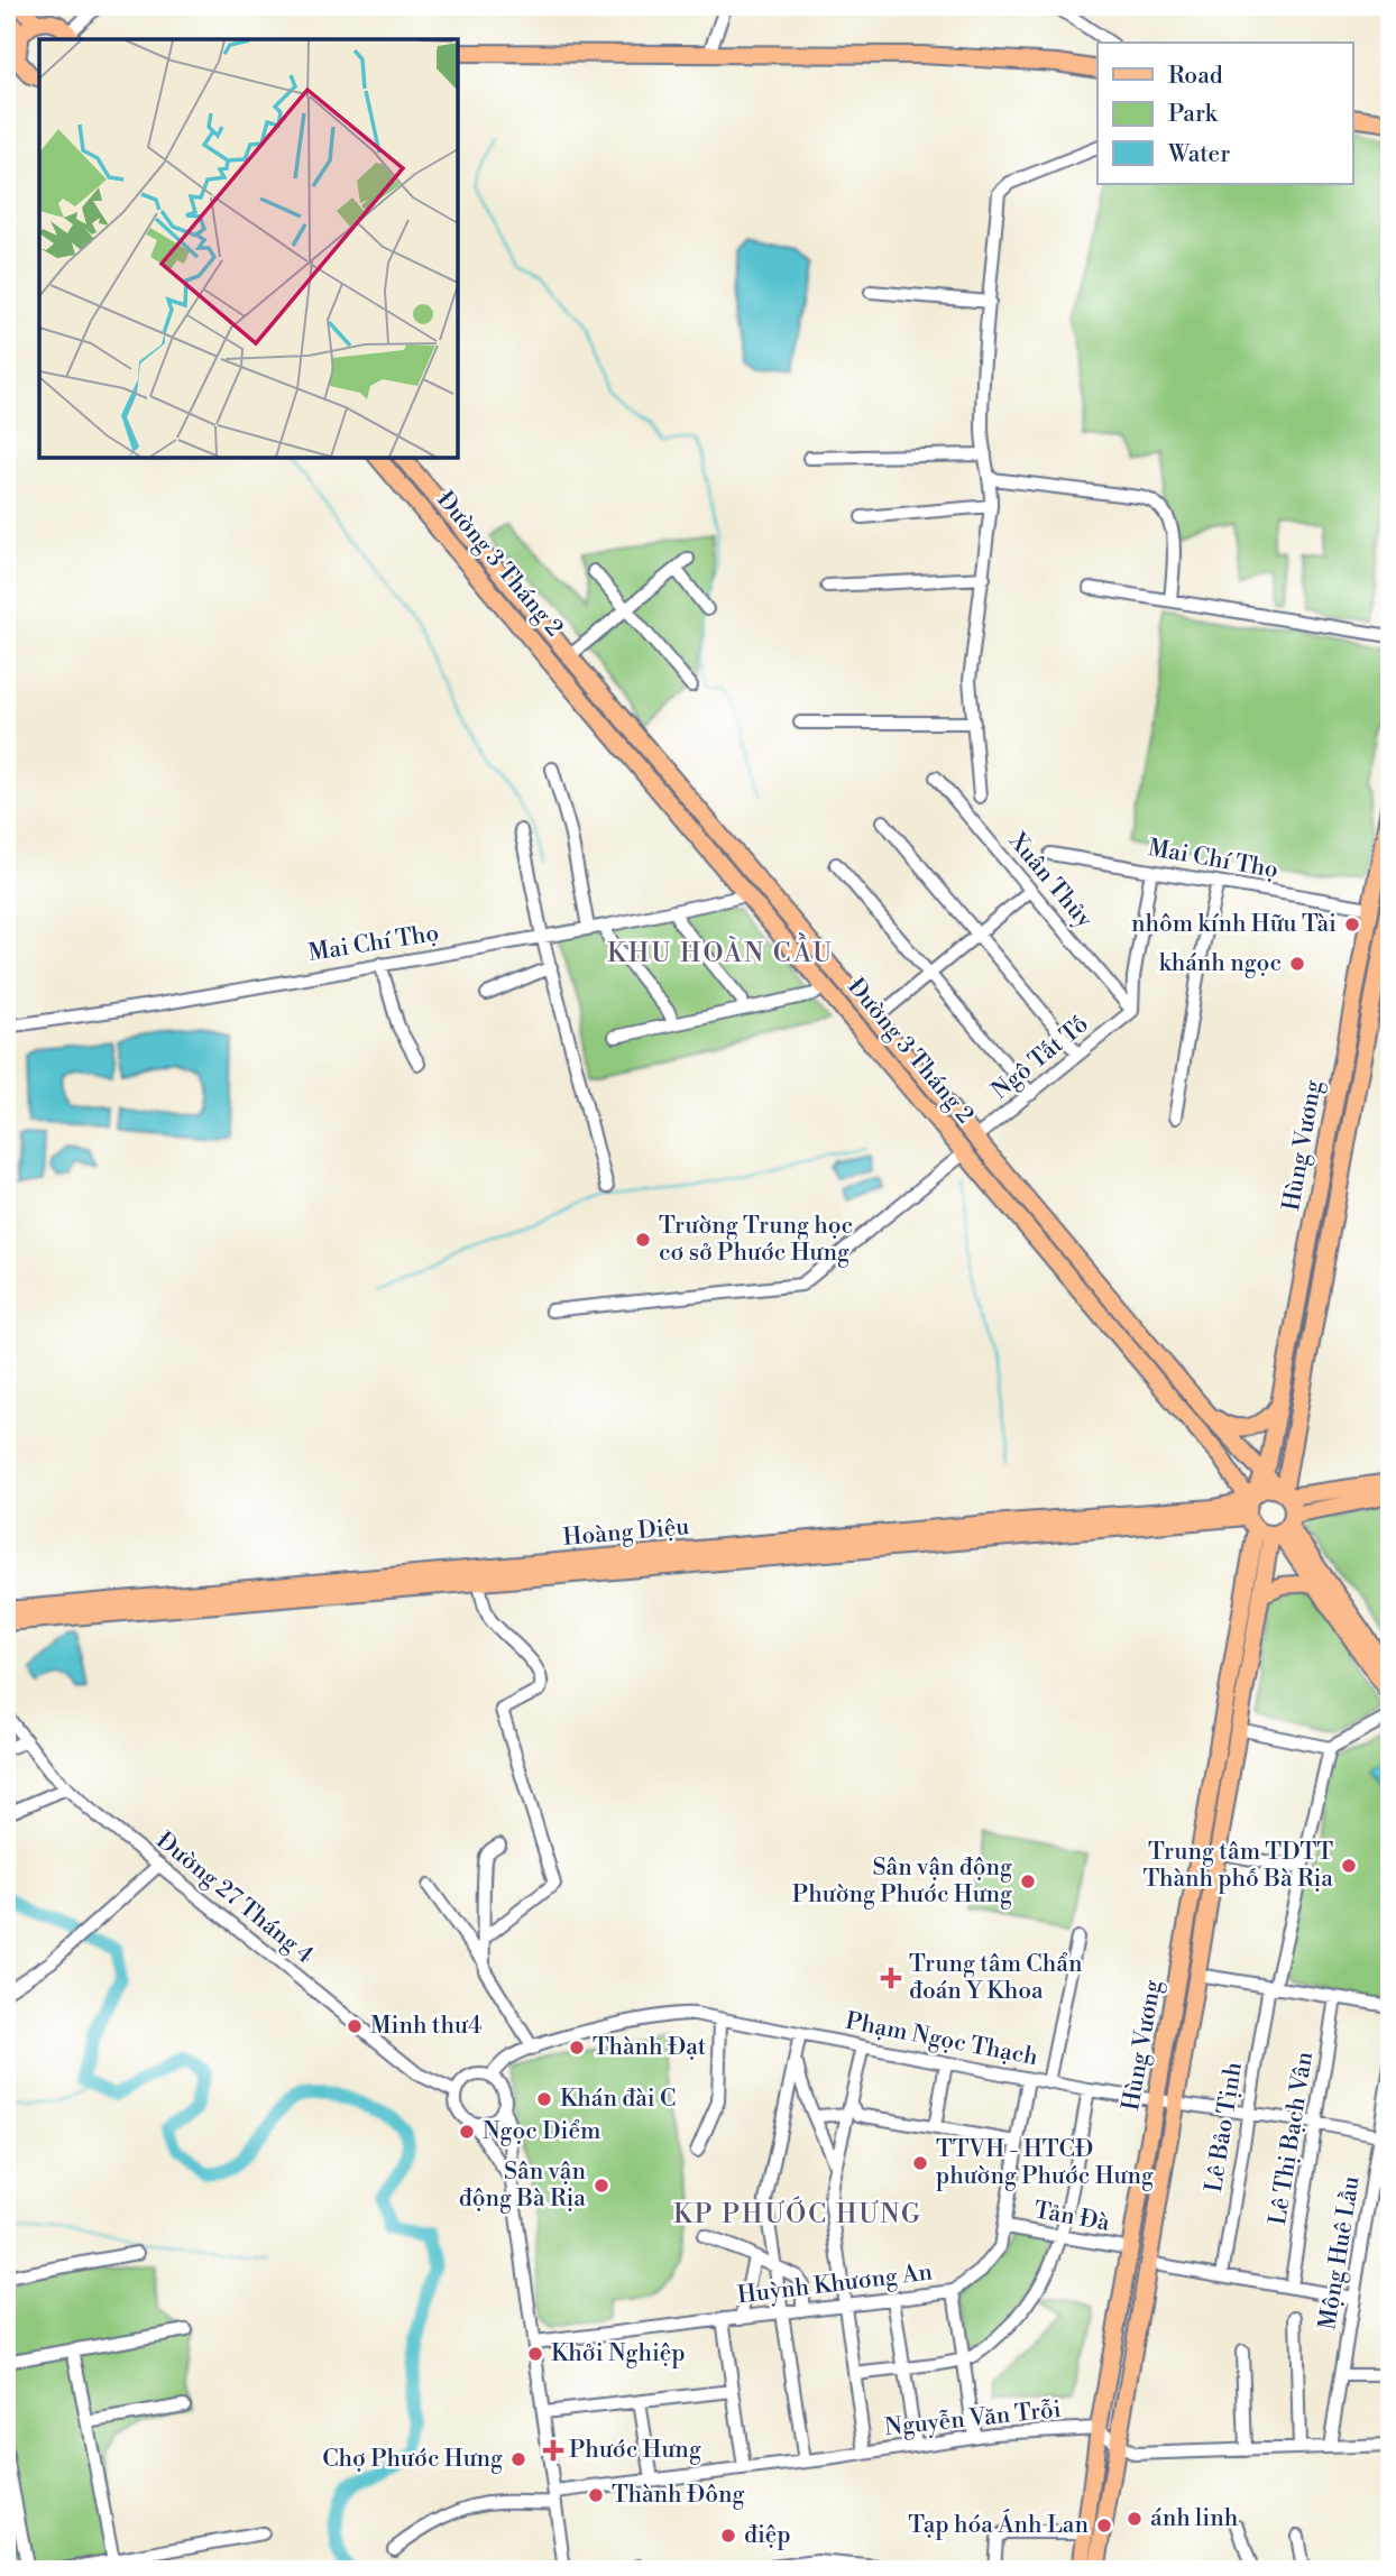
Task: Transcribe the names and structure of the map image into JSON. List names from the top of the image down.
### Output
{
  "streets": {
    "main road": ["Đường 3 Tháng 2", "Hùng Vương", "Hoàng Diệu"],
    "street": [
      "Mai Chí Thọ",
      "Xuân Thủy",
      "Ngô Tất Tố",
      "Đường 27 Tháng 4",
      "Phạm Ngọc Thạch",
      "Lê Bảo Tịnh",
      "Lê Thị Bạch Vân",
      "Tản Đà",
      "Mộng Huê Lầu",
      "Huỳnh Khương An",
      "Nguyễn Văn Trỗi"
    ]
  },
  "crossings": [
    ["Đường 3 Tháng 2", "Mai Chí Thọ"],
    ["Đường 3 Tháng 2", "Ngô Tất Tố"],
    ["Đường 3 Tháng 2", "Hùng Vương"],
    ["Đường 3 Tháng 2", "Hoàng Diệu"],
    ["Mai Chí Thọ", "Hùng Vương"],
    ["Xuân Thủy", "Ngô Tất Tố"],
    ["Hùng Vương", "Hoàng Diệu"],
    ["Hùng Vương", "Phạm Ngọc Thạch"],
    ["Hùng Vương", "Tản Đà"],
    ["Hùng Vương", "Nguyễn Văn Trỗi"],
    ["Đường 27 Tháng 4", "Phạm Ngọc Thạch"],
    ["Phạm Ngọc Thạch", "Lê Bảo Tịnh"],
    ["Phạm Ngọc Thạch", "Lê Thị Bạch Vân"],
    ["Phạm Ngọc Thạch", "Mộng Huê Lầu"],
    ["Phạm Ngọc Thạch", "Huỳnh Khương An"],
    ["Tản Đà", "Huỳnh Khương An"]
  ],
  "districts": ["KHU HOÀN CẦU", "KP PHƯỚC HƯNG"],
  "places": {
    "other": [
      "nhôm kính Hữu Tài",
      "khánh ngọc",
      "Trường Trung học cơ sở Phước Hưng",
      "Trung tâm TDTT Thành phố Bà Rịa",
      "Sân vận động Phường Phước Hưng",
      "Minh thư4",
      "Thành Đạt",
      "Khán đài C",
      "Ngọc Diểm",
      "TTVH - HTCĐ phường Phước Hưng",
      "Sân vận động Bà Rịa",
      "Khởi Nghiệp",
      "Chợ Phước Hưng",
      "Thành Đông",
      "ánh linh",
      "Tạp hóa Ánh Lan",
      "điệp"
    ],
    "health": ["Trung tâm Chẩn đoán Y Khoa", "Phước Hưng"]
  },
  "legend": ["Road", "Park", "Water"]
}
